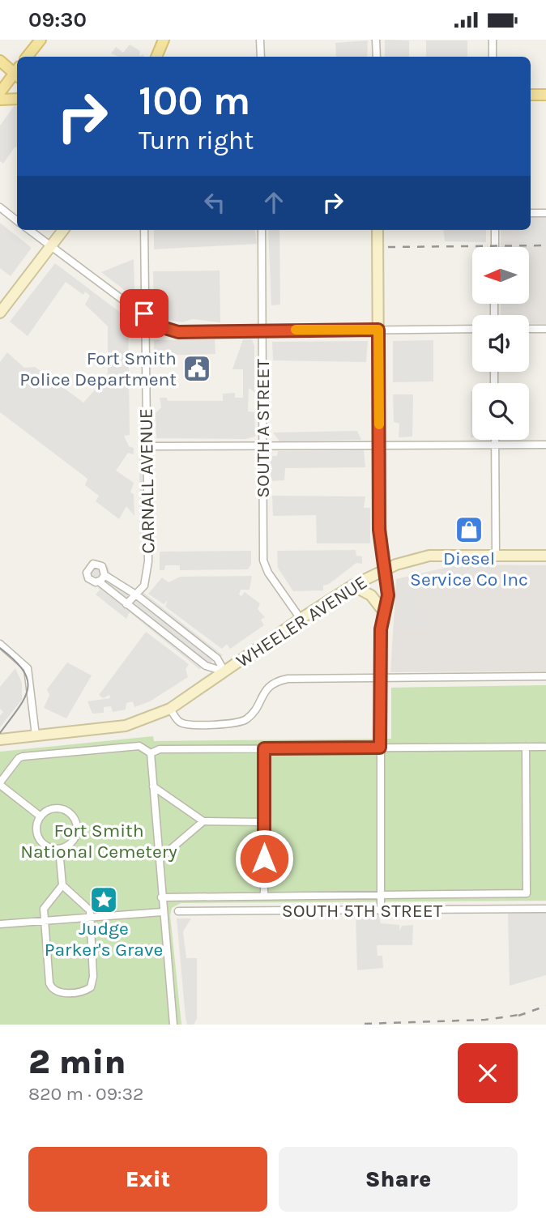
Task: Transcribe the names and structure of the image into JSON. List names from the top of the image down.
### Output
{
  "streets": {
    "main road": ["WHEELER AVENUE"],
    "street": ["SOUTH A STREET", "CARNALL AVENUE", "SOUTH 5TH STREET"]
  },
  "crossings": [
    ["SOUTH A STREET", "WHEELER AVENUE"]
  ],
  "parks": ["Fort Smith National Cemetery"],
  "places": {
    "public building": ["Fort Smith Police Department"],
    "shop": ["Diesel Service Co Inc"],
    "place": ["Judge Parker's Grave"]
  },
  "north": "left",
  "page": {
    "status": "09:30",
    "turn": ["100 m", "Turn right"],
    "heading": ["2 min", "820 m · 09:32"],
    "buttons": ["Exit", "Share"]
  }
}
